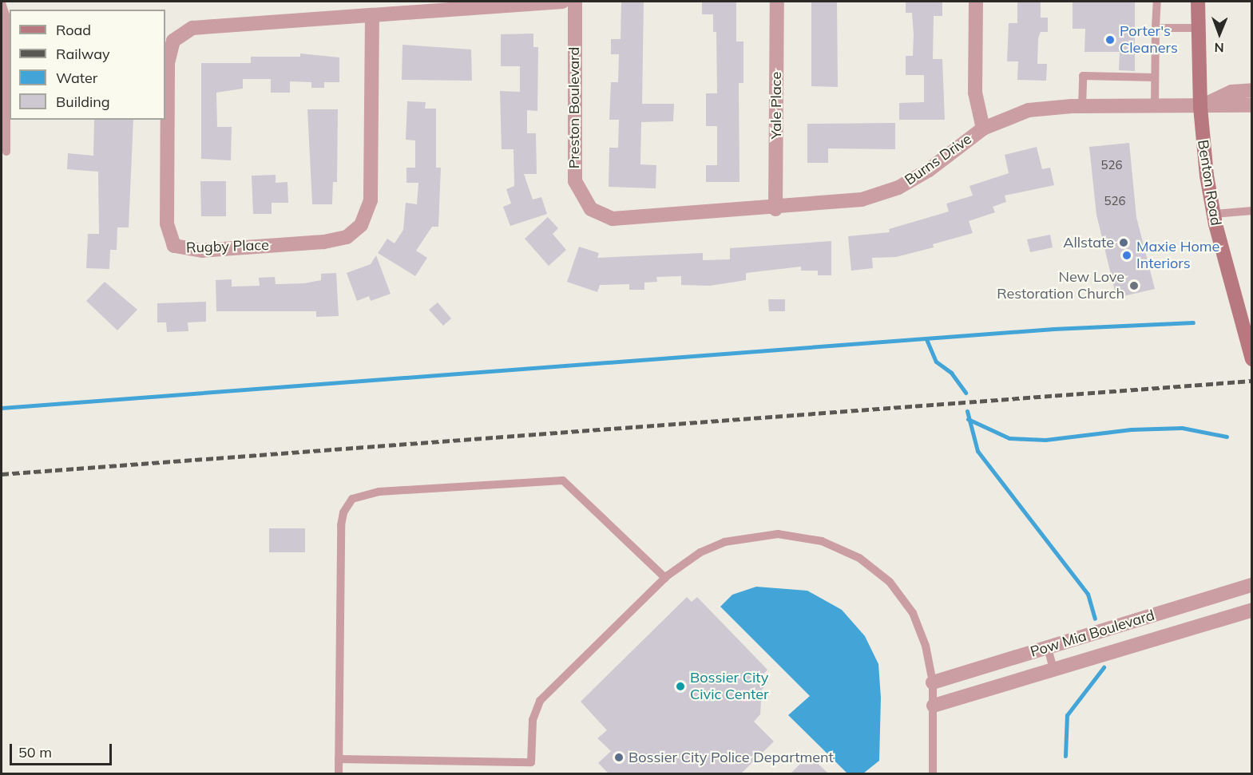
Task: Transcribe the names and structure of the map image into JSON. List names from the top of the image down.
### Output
{
  "streets": {
    "main road": ["Benton Road"],
    "street": [
      "Yale Place",
      "Preston Boulevard",
      "Burns Drive",
      "Rugby Place",
      "Pow Mia Boulevard"
    ]
  },
  "crossings": [
    ["Yale Place", "Burns Drive"],
    ["Preston Boulevard", "Burns Drive"],
    ["Burns Drive", "Benton Road"]
  ],
  "places": [
    "Porter's Cleaners",
    "Allstate",
    "Maxie Home Interiors",
    "New Love Restoration Church",
    "Bossier City Civic Center",
    "Bossier City Police Department"
  ],
  "house_numbers": ["526", "526"],
  "legend": [
    "Road",
    "Railway",
    "Water",
    "Building"
  ],
  "scale_bar": "50 m",
  "north": "bottom"
}
